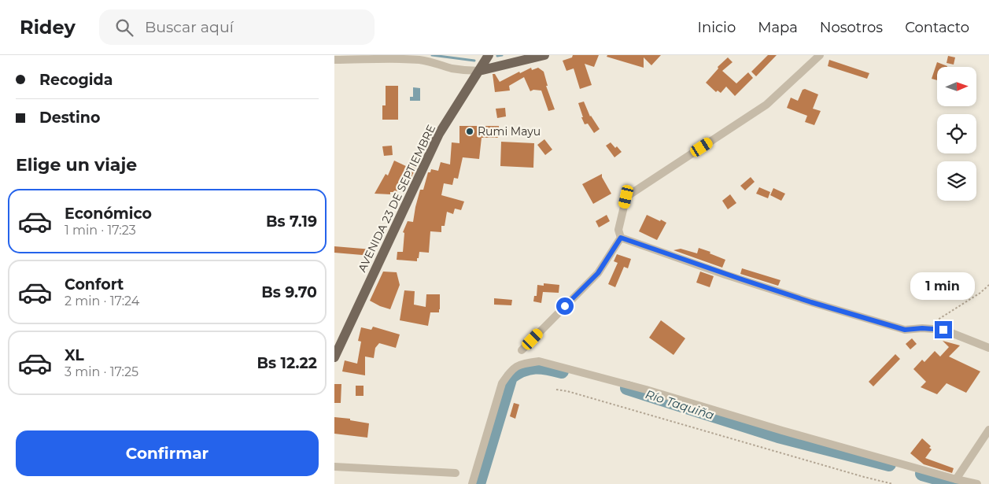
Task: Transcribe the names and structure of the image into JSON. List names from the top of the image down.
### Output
{
  "streets": {
    "main road": ["AVENIDA 23 DE SEPTIEMBRE"]
  },
  "water": ["Río Taquiña"],
  "places": ["Rumi Mayu"],
  "north": "right",
  "page": {
    "header": "Ridey",
    "search": "Buscar aquí",
    "nav": [
      "Inicio",
      "Mapa",
      "Nosotros",
      "Contacto"
    ],
    "banner": ["Recogida", "Destino"],
    "heading": "Elige un viaje",
    "list": [
      {
        "name": "Económico",
        "note": "1 min · 17:23",
        "value": "Bs 7.19"
      },
      {
        "name": "Confort",
        "note": "2 min · 17:24",
        "value": "Bs 9.70"
      },
      {
        "name": "XL",
        "note": "3 min · 17:25",
        "value": "Bs 12.22"
      }
    ],
    "bubble": "1 min",
    "buttons": "Confirmar"
  }
}
